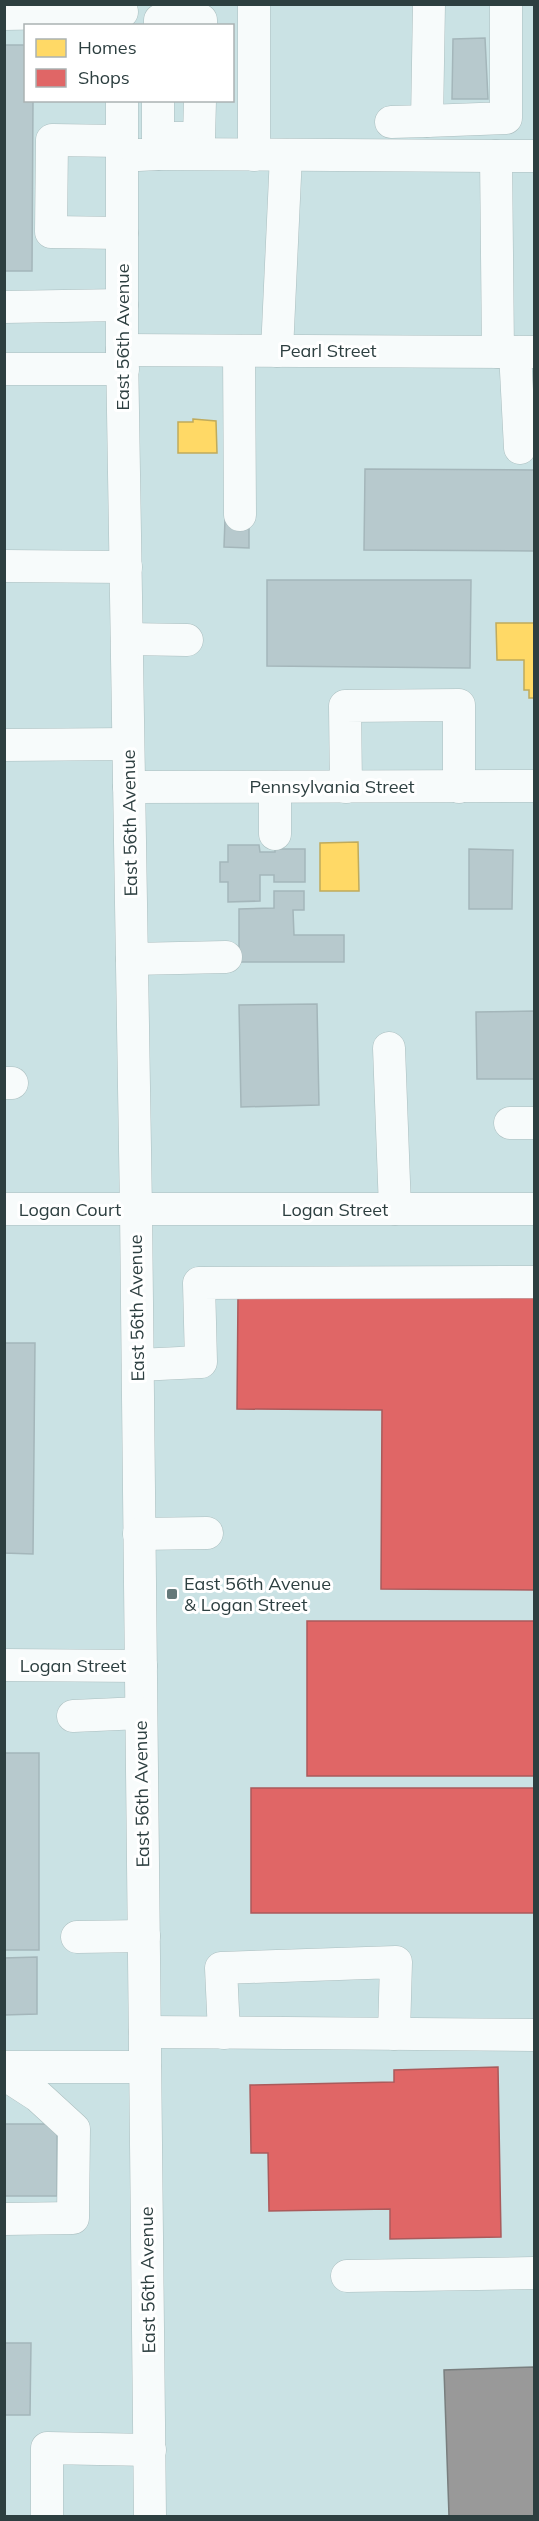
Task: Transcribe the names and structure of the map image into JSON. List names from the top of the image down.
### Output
{
  "streets": {
    "street": [
      "East 56th Avenue",
      "Pearl Street",
      "Pennsylvania Street",
      "Logan Court",
      "Logan Street"
    ]
  },
  "crossings": [
    ["East 56th Avenue", "Pearl Street"],
    ["East 56th Avenue", "Pennsylvania Street"],
    ["East 56th Avenue", "Logan Court"],
    ["East 56th Avenue", "Logan Street"],
    ["Logan Court", "Logan Street"]
  ],
  "places": {
    "transit": ["East 56th Avenue & Logan Street"]
  },
  "legend": ["Homes", "Shops"]
}
